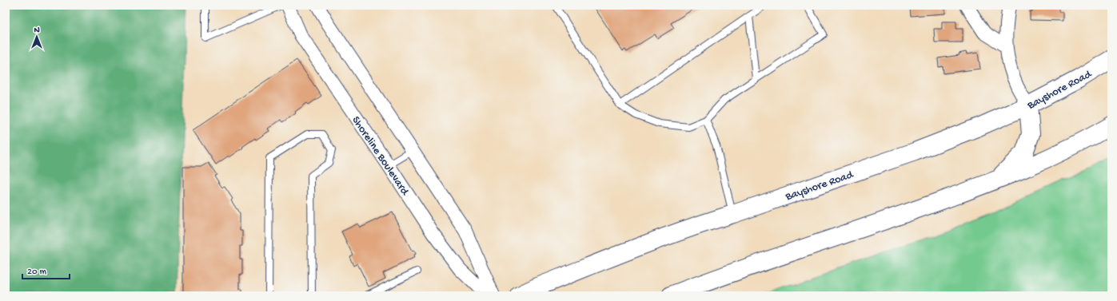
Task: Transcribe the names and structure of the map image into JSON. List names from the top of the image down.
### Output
{
  "streets": {
    "main road": ["Bayshore Road"],
    "street": ["Shoreline Boulevard"]
  },
  "scale_bar": "20 m",
  "north": "top"
}
